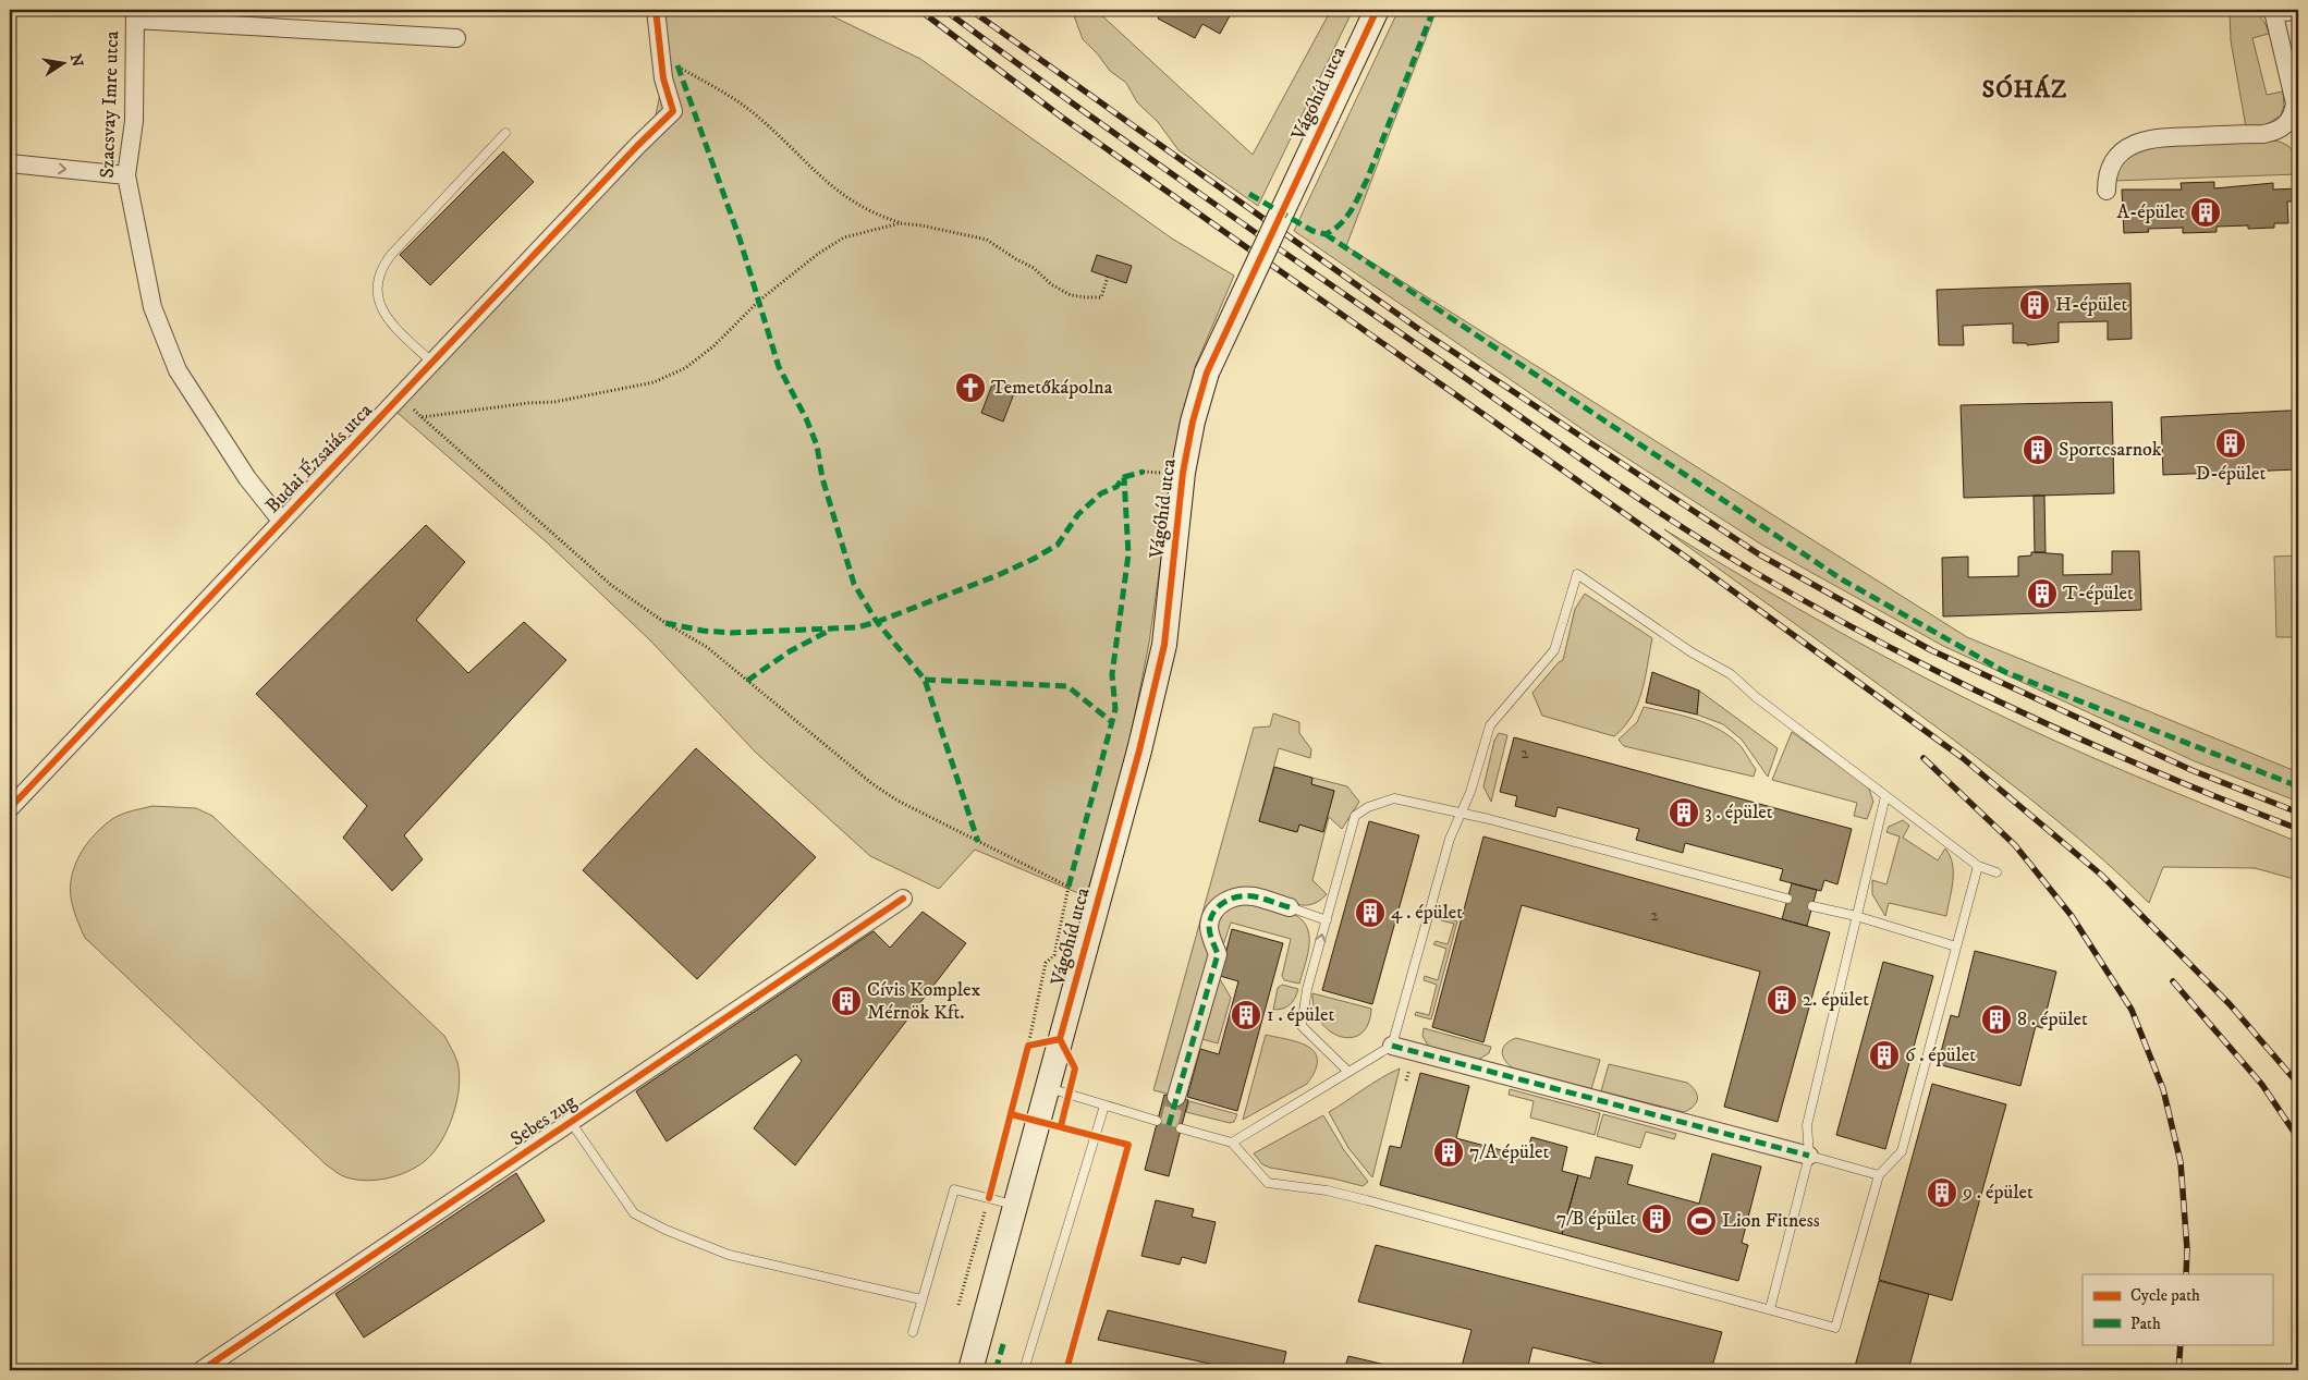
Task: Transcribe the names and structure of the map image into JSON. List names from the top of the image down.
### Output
{
  "streets": {
    "main road": ["Vágóhíd utca"],
    "street": ["Szacsvay Imre utca", "Budai Ézsaiás utca", "Sebes zug"]
  },
  "crossings": [
    ["Szacsvay Imre utca", "Budai Ézsaiás utca"]
  ],
  "districts": ["SÓHÁZ"],
  "places": {
    "building": [
      "A-épület",
      "H-épület",
      "D-épület",
      "Sportcsarnok",
      "T-épület",
      "3 . épület",
      "4 . épület",
      "2. épület",
      "Cívis Komplex Mérnök Kft.",
      "1 . épület",
      "8 . épület",
      "6 . épület",
      "7/A épület",
      "9 . épület",
      "7/B épület"
    ],
    "church": ["Temetőkápolna"],
    "sports": ["Lion Fitness"]
  },
  "house_numbers": ["2", "2"],
  "legend": ["Cycle path", "Path"],
  "north": "right"
}
